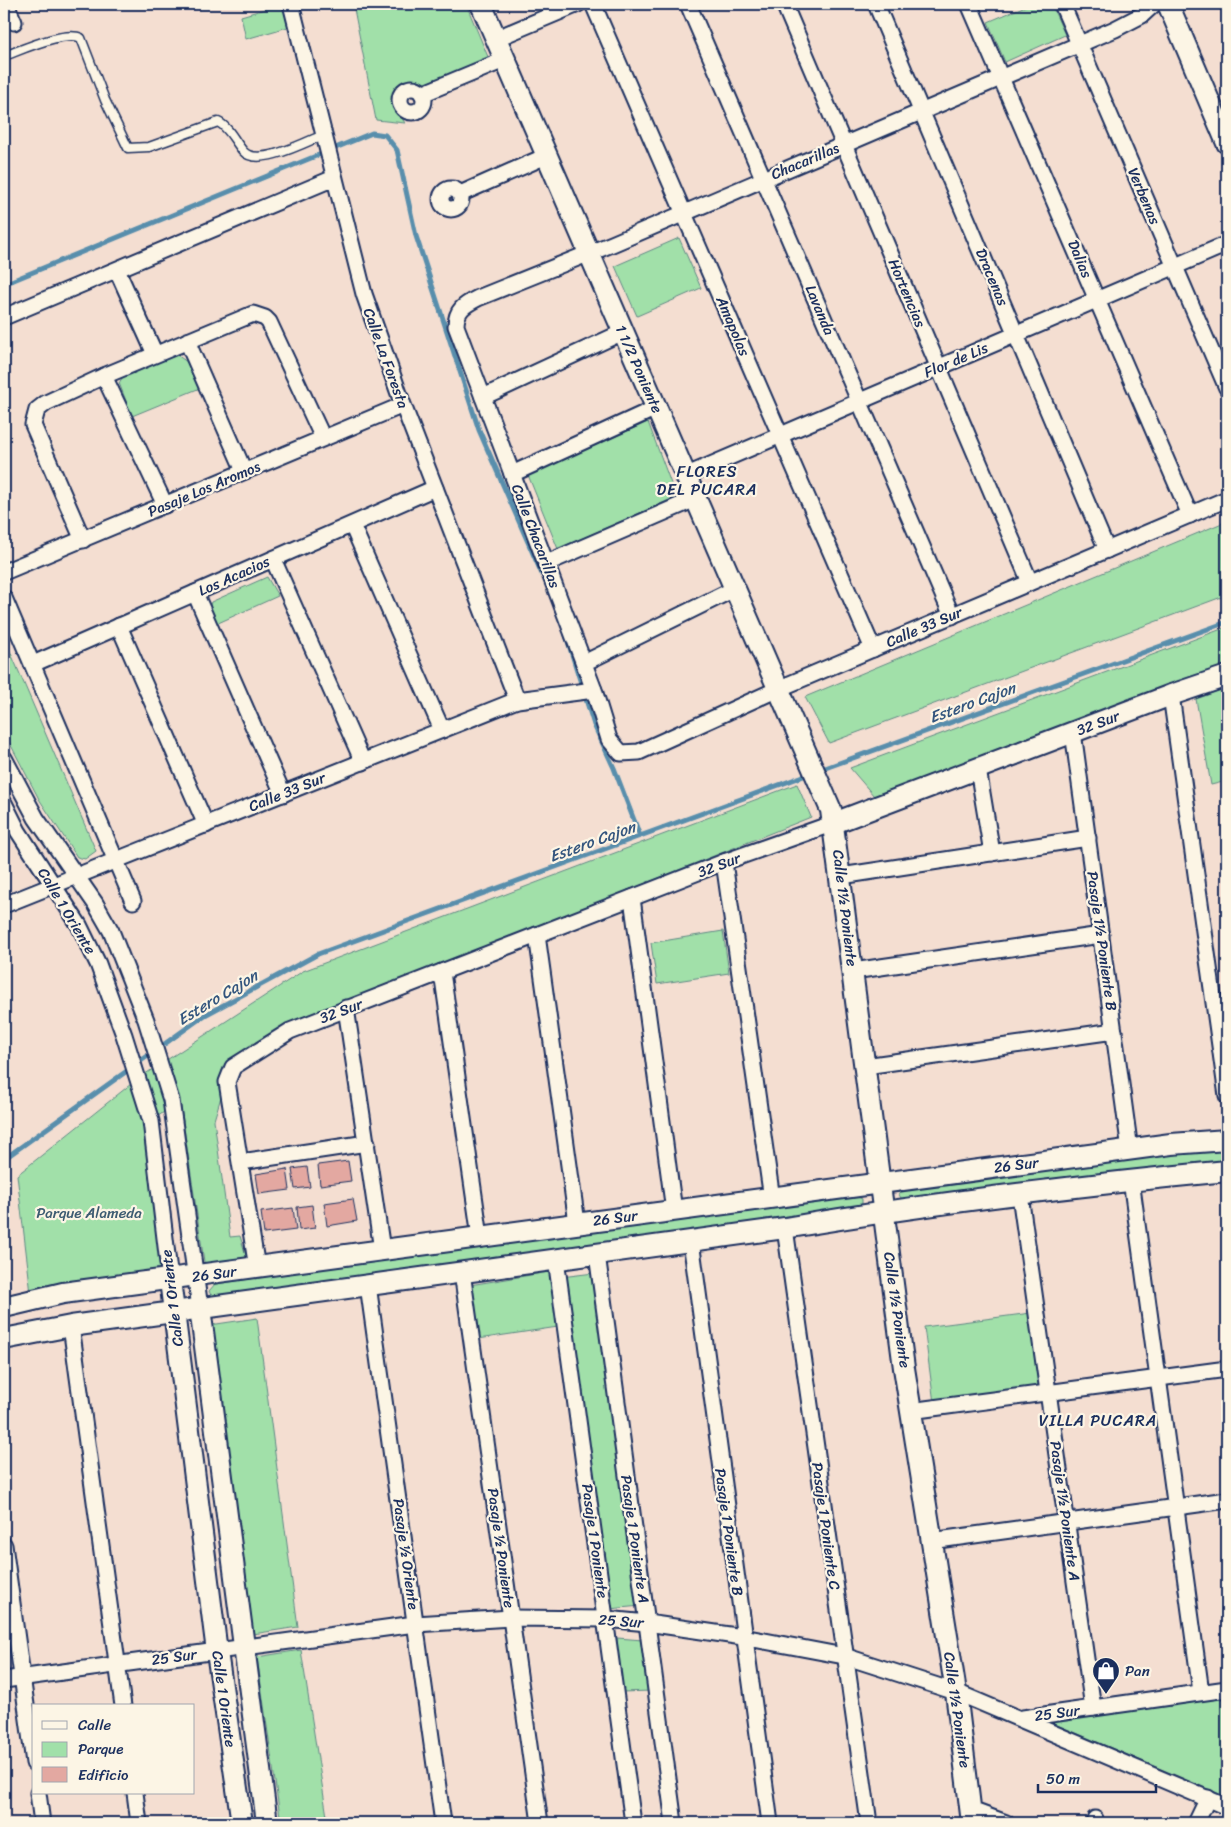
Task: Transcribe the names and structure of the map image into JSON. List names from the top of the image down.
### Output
{
  "streets": {
    "street": [
      "Chacarillas",
      "Verbenas",
      "Dalias",
      "Dracenas",
      "Hortencias",
      "Lavanda",
      "Amapolas",
      "Calle La Foresta",
      "Flor de Lis",
      "1 1/2 Poniente",
      "Pasaje Los Aromos",
      "Calle Chacarillas",
      "Los Acacios",
      "Calle 33 Sur",
      "32 Sur",
      "Calle 1½ Poniente",
      "Calle 1 Oriente",
      "Pasaje 1½ Poniente B",
      "26 Sur",
      "Pasaje 1½ Poniente A",
      "Pasaje 1 Poniente C",
      "Pasaje 1 Poniente B",
      "Pasaje 1 Poniente A",
      "Pasaje 1 Poniente",
      "Pasaje ½ Poniente",
      "Pasaje ½ Oriente",
      "25 Sur"
    ]
  },
  "crossings": [
    ["Chacarillas", "Verbenas"],
    ["Chacarillas", "Dalias"],
    ["Chacarillas", "Dracenas"],
    ["Chacarillas", "Hortencias"],
    ["Chacarillas", "Lavanda"],
    ["Chacarillas", "Amapolas"],
    ["Chacarillas", "1 1/2 Poniente"],
    ["Chacarillas", "Calle Chacarillas"],
    ["Verbenas", "Flor de Lis"],
    ["Dalias", "Flor de Lis"],
    ["Dalias", "Calle 33 Sur"],
    ["Dracenas", "Flor de Lis"],
    ["Dracenas", "Calle 33 Sur"],
    ["Hortencias", "Flor de Lis"],
    ["Hortencias", "Calle 33 Sur"],
    ["Lavanda", "Flor de Lis"],
    ["Lavanda", "Calle 33 Sur"],
    ["Amapolas", "Flor de Lis"],
    ["Amapolas", "Calle 33 Sur"],
    ["Calle La Foresta", "Pasaje Los Aromos"],
    ["Calle La Foresta", "Los Acacios"],
    ["Calle La Foresta", "Calle 33 Sur"],
    ["Flor de Lis", "1 1/2 Poniente"],
    ["1 1/2 Poniente", "Calle 33 Sur"],
    ["1 1/2 Poniente", "Calle 1½ Poniente"],
    ["Calle Chacarillas", "Calle 33 Sur"],
    ["Calle 33 Sur", "Calle 1 Oriente"],
    ["32 Sur", "Calle 1½ Poniente"],
    ["32 Sur", "Pasaje 1½ Poniente B"],
    ["Calle 1½ Poniente", "26 Sur"],
    ["Calle 1½ Poniente", "25 Sur"],
    ["Calle 1 Oriente", "26 Sur"],
    ["Calle 1 Oriente", "25 Sur"],
    ["Pasaje 1½ Poniente B", "26 Sur"],
    ["26 Sur", "Pasaje 1½ Poniente A"],
    ["26 Sur", "Pasaje 1 Poniente C"],
    ["26 Sur", "Pasaje 1 Poniente B"],
    ["26 Sur", "Pasaje 1 Poniente A"],
    ["26 Sur", "Pasaje 1 Poniente"],
    ["26 Sur", "Pasaje ½ Poniente"],
    ["26 Sur", "Pasaje ½ Oriente"],
    ["Pasaje 1½ Poniente A", "25 Sur"],
    ["Pasaje 1 Poniente C", "25 Sur"],
    ["Pasaje 1 Poniente B", "25 Sur"],
    ["Pasaje 1 Poniente A", "25 Sur"],
    ["Pasaje 1 Poniente", "25 Sur"],
    ["Pasaje ½ Poniente", "25 Sur"],
    ["Pasaje ½ Oriente", "25 Sur"]
  ],
  "districts": ["FLORES DEL PUCARA", "VILLA PUCARA"],
  "water": ["Estero Cajon"],
  "parks": ["Parque Alameda"],
  "places": {
    "shop": ["Pan"]
  },
  "legend": ["Calle", "Parque", "Edificio"],
  "scale_bar": "50 m"
}
